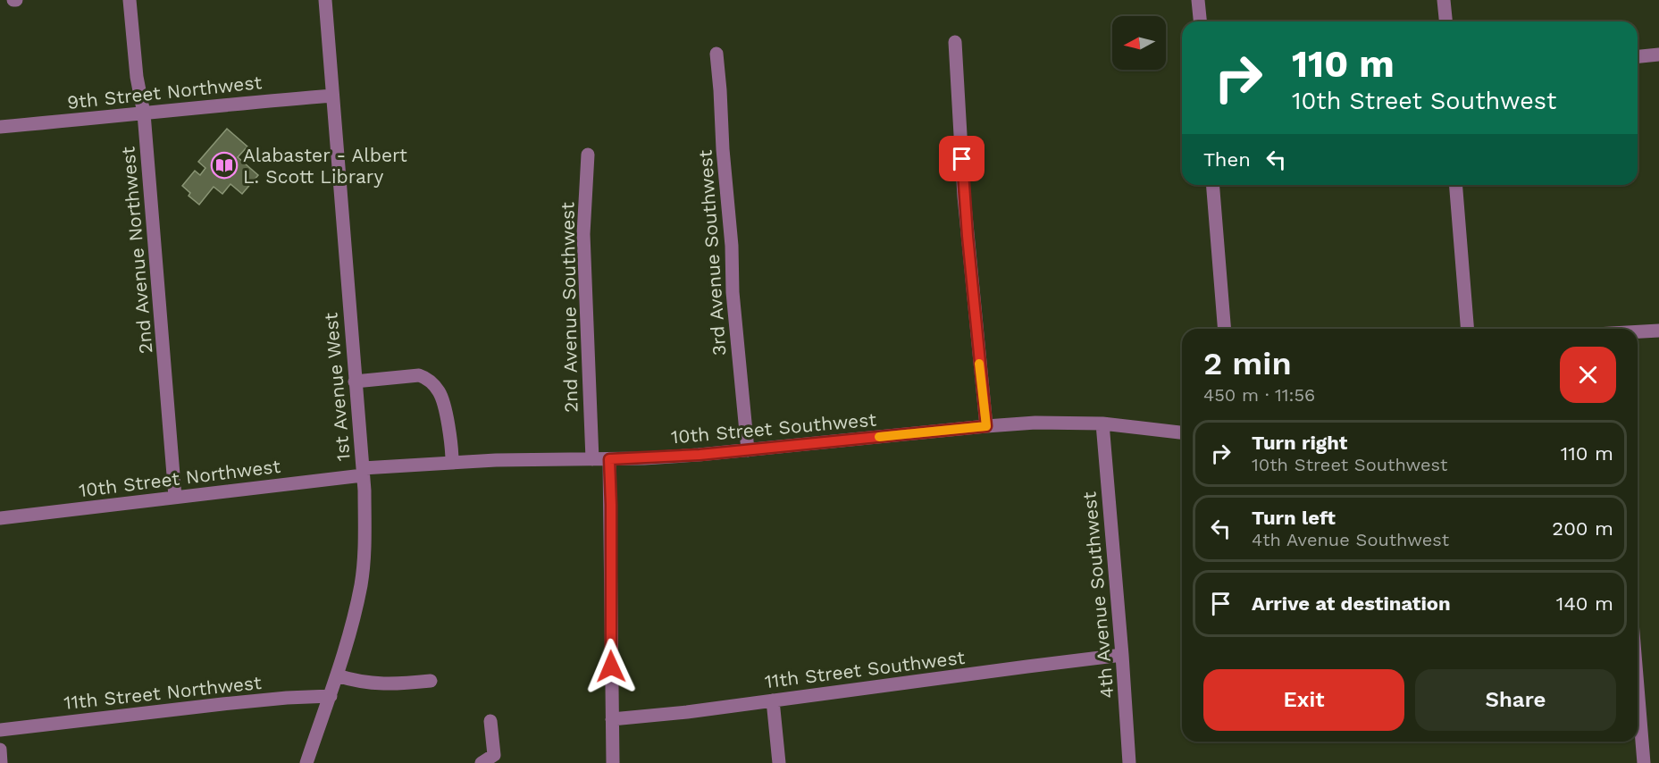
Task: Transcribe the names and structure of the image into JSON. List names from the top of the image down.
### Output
{
  "streets": {
    "street": [
      "9th Street Northwest",
      "2nd Avenue Northwest",
      "3rd Avenue Southwest",
      "2nd Avenue Southwest",
      "1st Avenue West",
      "10th Street Southwest",
      "10th Street Northwest",
      "4th Avenue Southwest",
      "11th Street Southwest",
      "11th Street Northwest"
    ]
  },
  "crossings": [
    ["9th Street Northwest", "2nd Avenue Northwest"],
    ["9th Street Northwest", "1st Avenue West"],
    ["2nd Avenue Northwest", "10th Street Northwest"],
    ["3rd Avenue Southwest", "10th Street Southwest"],
    ["2nd Avenue Southwest", "10th Street Southwest"],
    ["1st Avenue West", "10th Street Southwest"],
    ["1st Avenue West", "10th Street Northwest"],
    ["1st Avenue West", "11th Street Northwest"],
    ["10th Street Southwest", "10th Street Northwest"],
    ["10th Street Southwest", "4th Avenue Southwest"],
    ["4th Avenue Southwest", "11th Street Southwest"]
  ],
  "places": {
    "library": ["Alabaster - Albert L. Scott Library"]
  },
  "north": "left",
  "page": {
    "turn": ["110 m", "10th Street Southwest"],
    "then": "Then",
    "heading": ["2 min", "450 m · 11:56"],
    "list": [
      {
        "name": "Turn right",
        "note": "10th Street Southwest",
        "value": "110 m"
      },
      {
        "name": "Turn left",
        "note": "4th Avenue Southwest",
        "value": "200 m"
      },
      {
        "name": "Arrive at destination",
        "value": "140 m"
      }
    ],
    "buttons": ["Exit", "Share"]
  }
}
